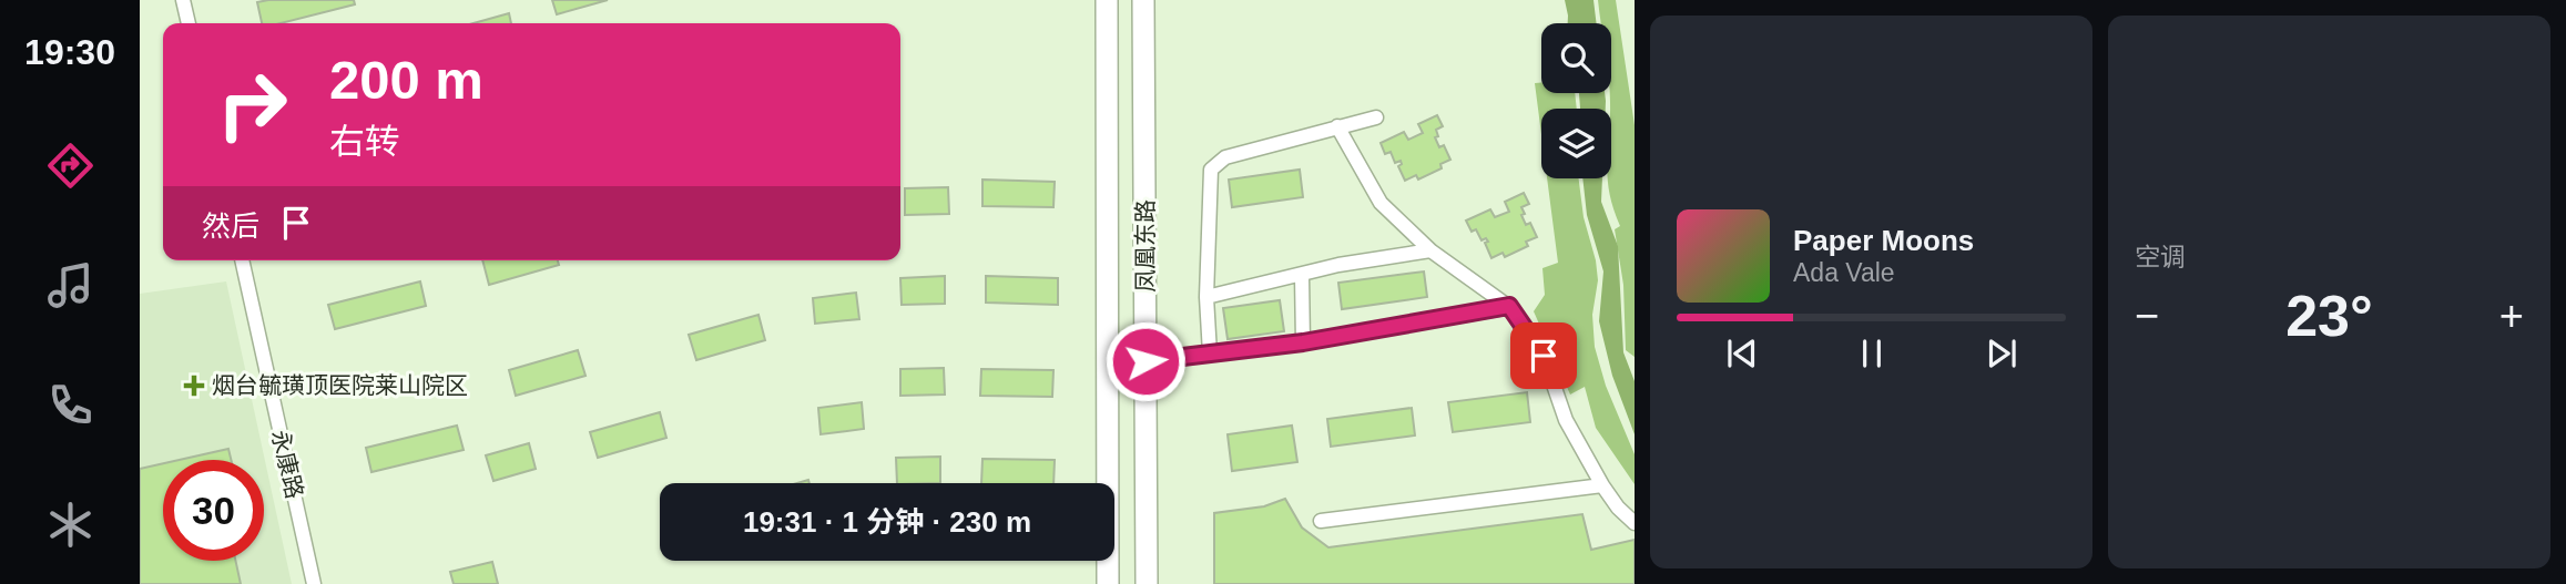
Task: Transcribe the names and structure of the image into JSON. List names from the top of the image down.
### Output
{
  "streets": {
    "street": ["凤凰东路", "永康路"]
  },
  "places": {
    "health": ["烟台毓璜顶医院莱山院区"]
  },
  "page": {
    "tabs": "19:30",
    "tile": "空调",
    "turn": ["200 m", "右转"],
    "then": "然后",
    "song": ["Paper Moons", "Ada Vale"],
    "heat": ["−", "23°", "+"],
    "limit": "30",
    "trip": "19:31 · 1 分钟 · 230 m"
  }
}
